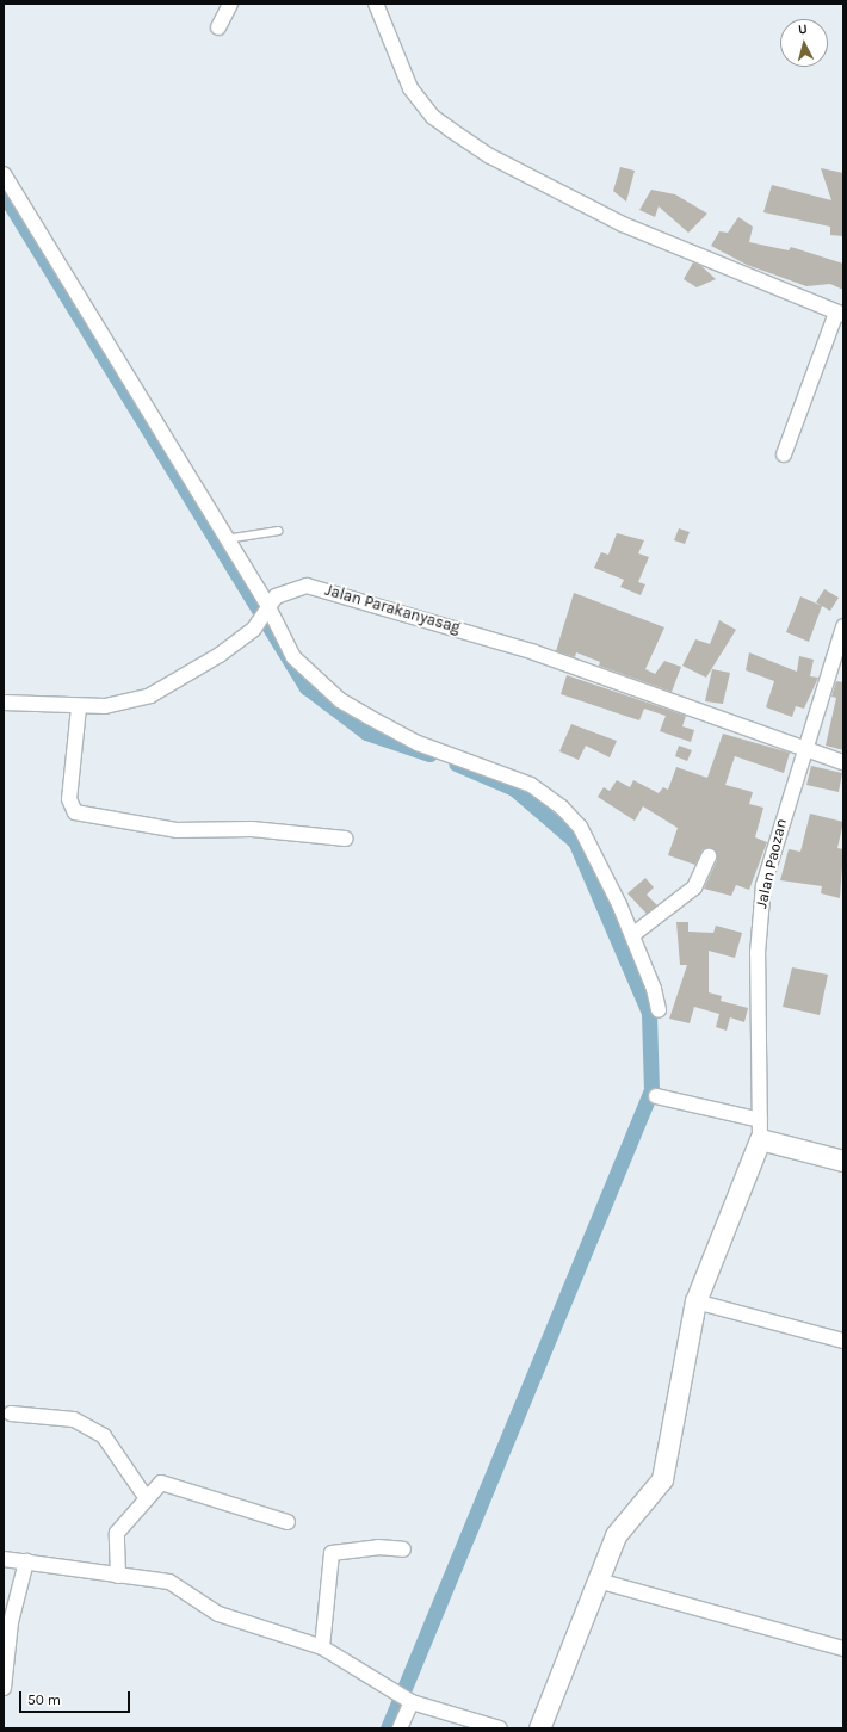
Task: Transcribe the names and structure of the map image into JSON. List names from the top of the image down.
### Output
{
  "streets": {
    "street": ["Jalan Parakanyasag", "Jalan Paozan"]
  },
  "crossings": [
    ["Jalan Parakanyasag", "Jalan Paozan"]
  ],
  "scale_bar": "50 m",
  "north": "top"
}
